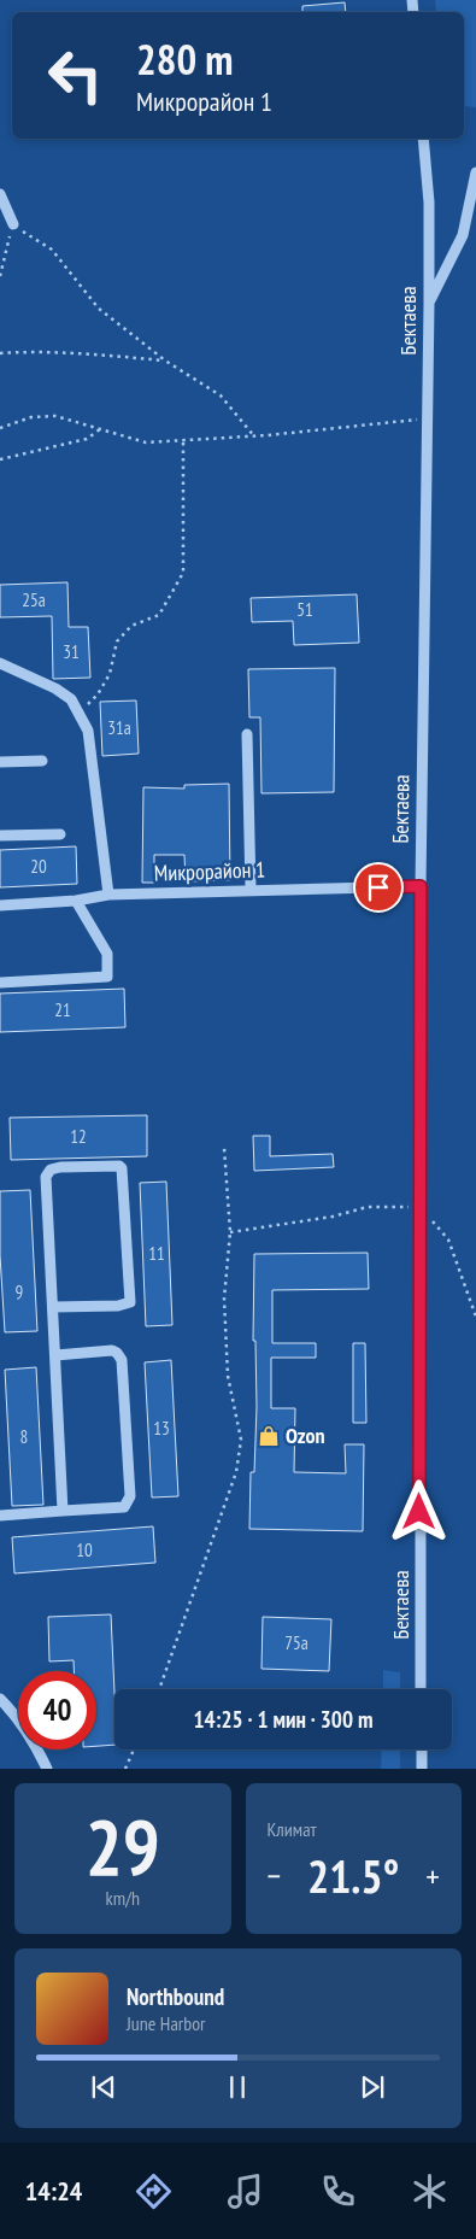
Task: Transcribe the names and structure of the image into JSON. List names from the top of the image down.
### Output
{
  "streets": {
    "street": ["Бектаева", "Микрорайон 1"]
  },
  "crossings": [
    ["Бектаева", "Микрорайон 1"]
  ],
  "places": {
    "shop": ["Ozon"]
  },
  "house_numbers": [
    "25а",
    "51",
    "31",
    "31а",
    "20",
    "21",
    "12",
    "11",
    "9",
    "13",
    "8",
    "10",
    "75а"
  ],
  "page": {
    "turn": ["280 m", "Микрорайон 1"],
    "limit": "40",
    "trip": "14:25 · 1 мин · 300 m",
    "tile": [
      ["29", "km/h"],
      "Климат"
    ],
    "heat": ["−", "21.5°", "+"],
    "song": ["Northbound", "June Harbor"],
    "tabs": "14:24"
  }
}
